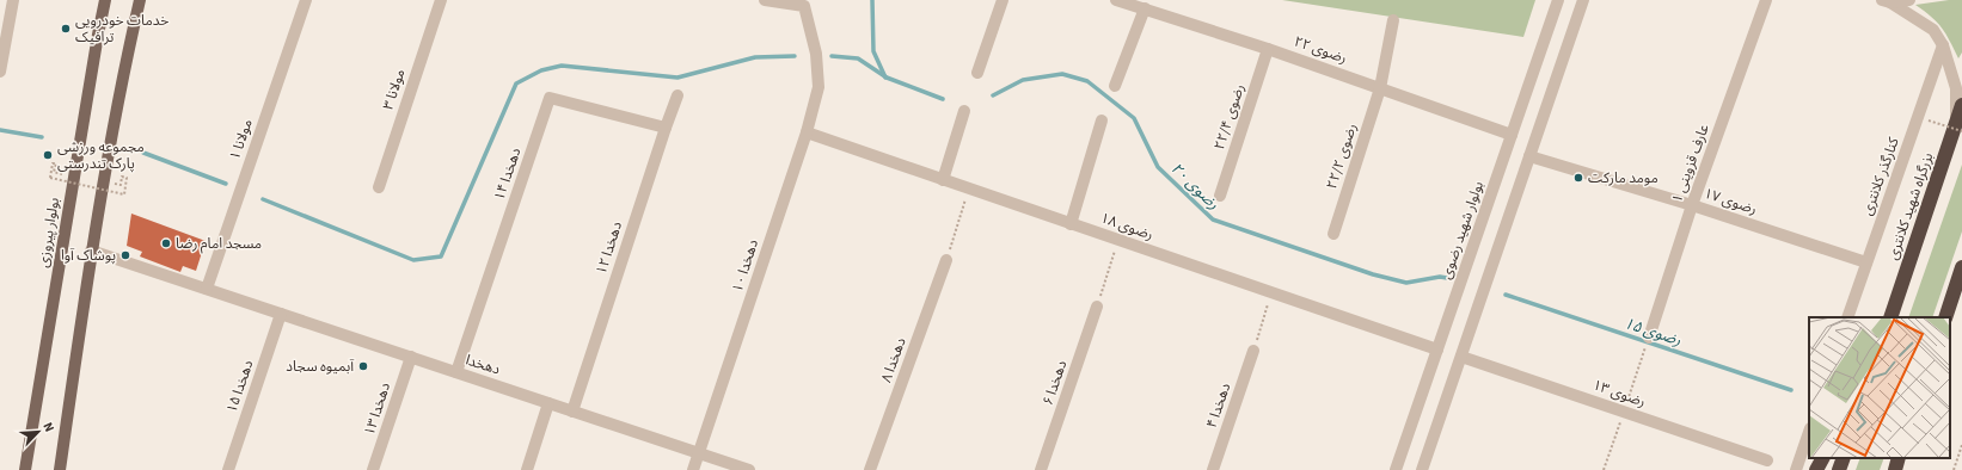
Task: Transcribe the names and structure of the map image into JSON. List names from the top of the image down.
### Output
{
  "streets": {
    "highway": ["بزرگراه شهید کلانتری"],
    "main road": ["بولوار پیروزی"],
    "street": [
      "رضوی ۲۲",
      "مولانا ۳",
      "رضوی ۲۲/۴",
      "مولانا ۱",
      "رضوی ۲۲/۲",
      "عارف قزوینی ۱",
      "دهخدا ۱۴",
      "کنارگذر کلانتری",
      "رضوی ۱۷",
      "رضوی ۱۸",
      "بولوار شهید رضوی",
      "دهخدا ۱۲",
      "دهخدا ۱۰",
      "دهخدا ۸",
      "دهخدا",
      "دهخدا ۶",
      "دهخدا ۱۵",
      "رضوی ۱۳",
      "دهخدا ۴",
      "دهخدا ۱۳"
    ]
  },
  "crossings": [
    ["رضوی ۲۲", "رضوی ۲۲/۴"],
    ["رضوی ۲۲", "رضوی ۲۲/۲"],
    ["رضوی ۲۲", "بولوار شهید رضوی"],
    ["مولانا ۱", "دهخدا"],
    ["عارف قزوینی ۱", "رضوی ۱۷"],
    ["دهخدا ۱۴", "دهخدا ۱۲"],
    ["دهخدا ۱۴", "دهخدا"],
    ["کنارگذر کلانتری", "رضوی ۱۷"],
    ["رضوی ۱۸", "بولوار شهید رضوی"],
    ["رضوی ۱۸", "دهخدا ۱۰"],
    ["دهخدا ۱۲", "دهخدا"],
    ["دهخدا ۱۰", "دهخدا"],
    ["دهخدا", "دهخدا ۱۵"],
    ["دهخدا", "دهخدا ۱۳"]
  ],
  "water": ["رضوی ۲۰", "رضوی ۱۵"],
  "places": [
    "خدمات خودرویی ترافیک",
    "مجموعه ورزشی پارک تندرستی",
    "مومد مارکت",
    "مسجد امام رضا",
    "پوشاک آوا",
    "آبمیوه سجاد"
  ],
  "north": "top right"
}
